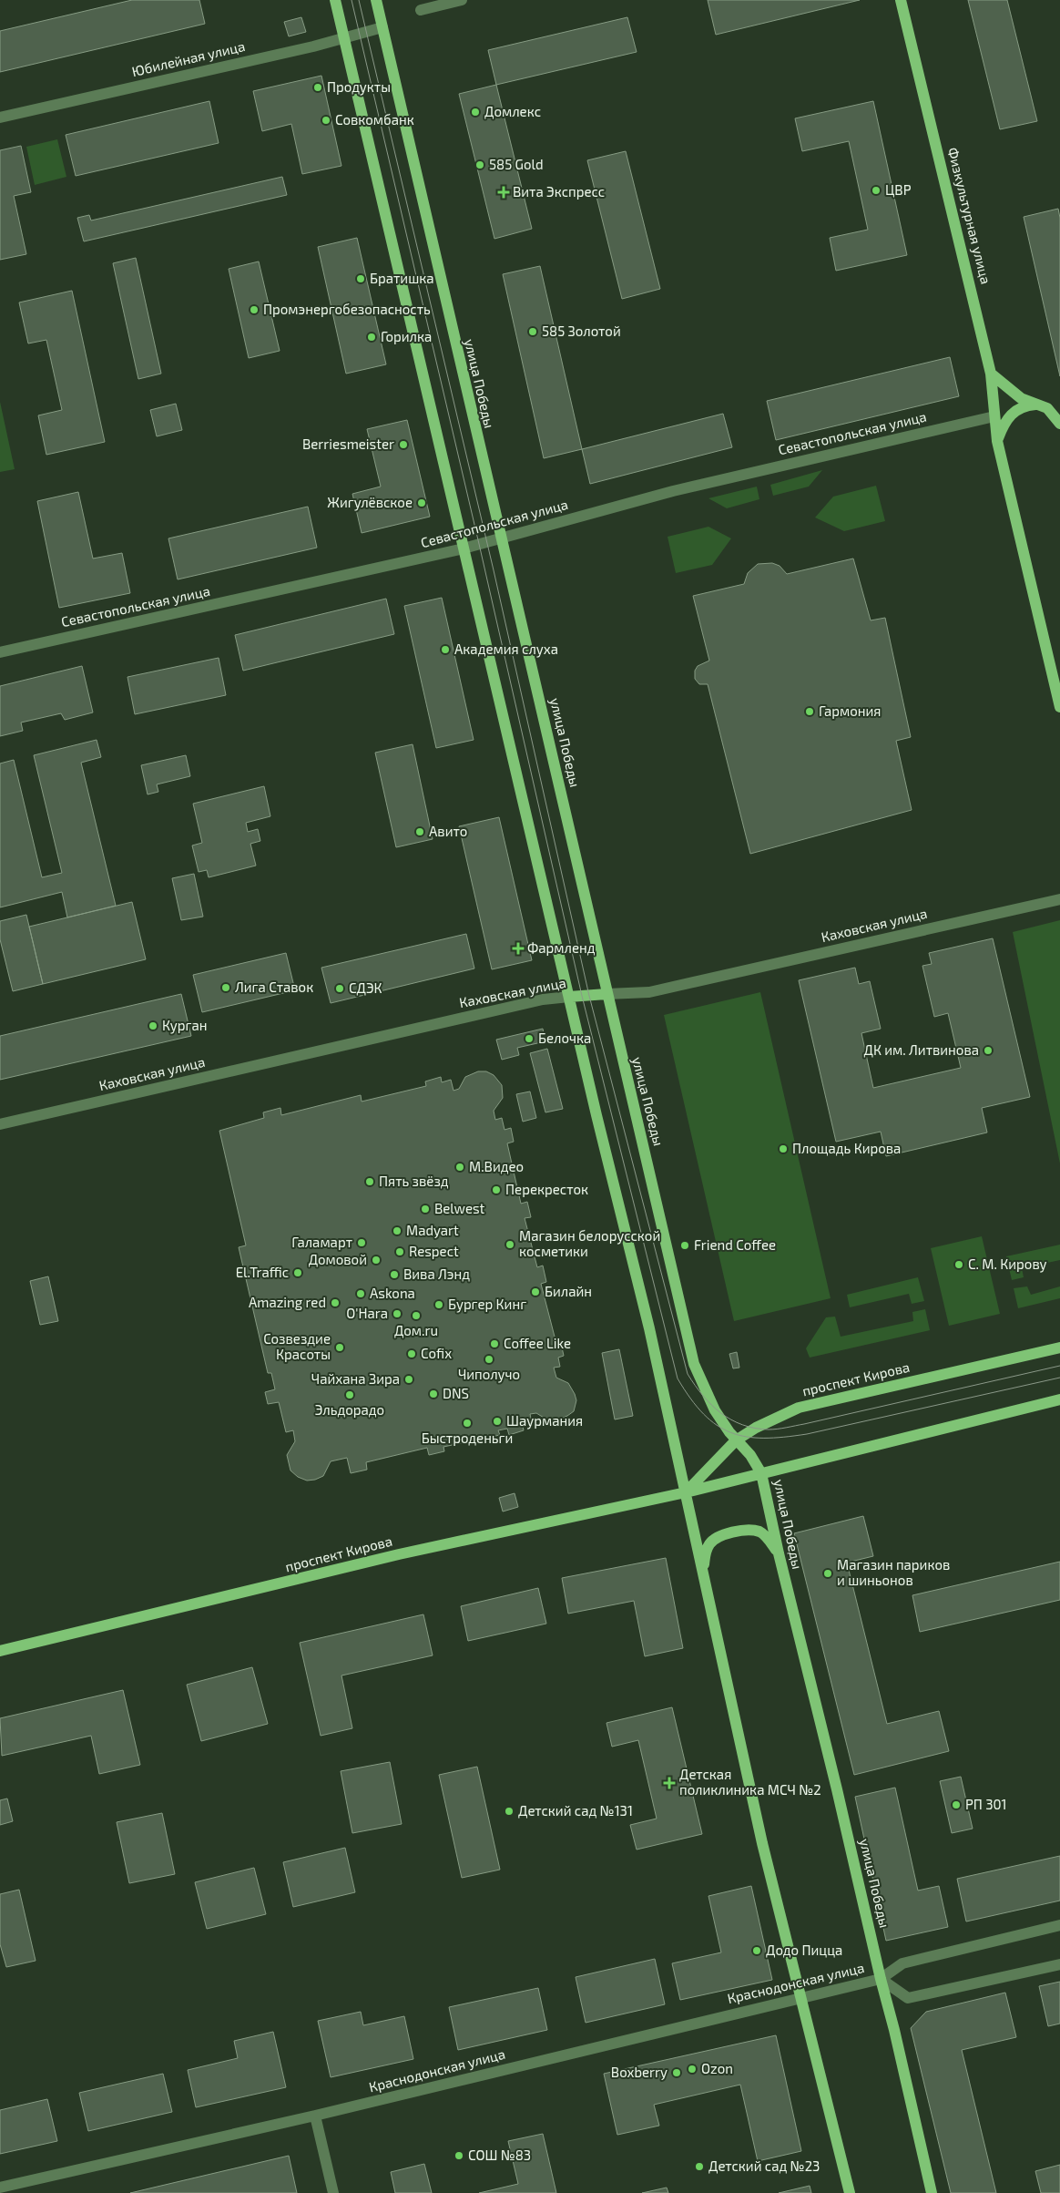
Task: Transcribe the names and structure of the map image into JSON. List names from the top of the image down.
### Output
{
  "streets": {
    "main road": [
      "Физкультурная улица",
      "улица Победы",
      "Каховская улица",
      "проспект Кирова"
    ],
    "street": ["Юбилейная улица", "Севастопольская улица", "Краснодонская улица"]
  },
  "crossings": [
    ["Юбилейная улица", "улица Победы"],
    ["Физкультурная улица", "Севастопольская улица"],
    ["улица Победы", "Севастопольская улица"],
    ["улица Победы", "Каховская улица"],
    ["улица Победы", "проспект Кирова"],
    ["улица Победы", "Краснодонская улица"]
  ],
  "places": {
    "other": [
      "Продукты",
      "Домлекс",
      "Совкомбанк",
      "585 Gold",
      "ЦВР",
      "Братишка",
      "Промэнергобезопасность",
      "585 Золотой",
      "Горилка",
      "Berriesmeister",
      "Жигулёвское",
      "Академия слуха",
      "Гармония",
      "Авито",
      "Лига Ставок",
      "СДЭК",
      "Курган",
      "Белочка",
      "ДК им. Литвинова",
      "Площадь Кирова",
      "М.Видео",
      "Пять звёзд",
      "Перекресток",
      "Belwest",
      "Madyart",
      "Галамарт",
      "Магазин белорусской косметики",
      "Friend Coffee",
      "Respect",
      "Домовой",
      "С. М. Кирову",
      "El.Traffic",
      "Вива Лэнд",
      "Билайн",
      "Askona",
      "Amazing red",
      "Бургер Кинг",
      "O'Hara",
      "Дом.ru",
      "Coffee Like",
      "Созвездие Красоты",
      "Cofix",
      "Чиполучо",
      "Чайхана Зира",
      "DNS",
      "Эльдорадо",
      "Шаурмания",
      "Быстроденьги",
      "Магазин париков и шиньонов",
      "РП 301",
      "Детский сад №131",
      "Додо Пицца",
      "Ozon",
      "Boxberry",
      "СОШ №83",
      "Детский сад №23"
    ],
    "health": ["Вита Экспресс", "Фармленд", "Детская поликлиника МСЧ №2"]
  }
}
